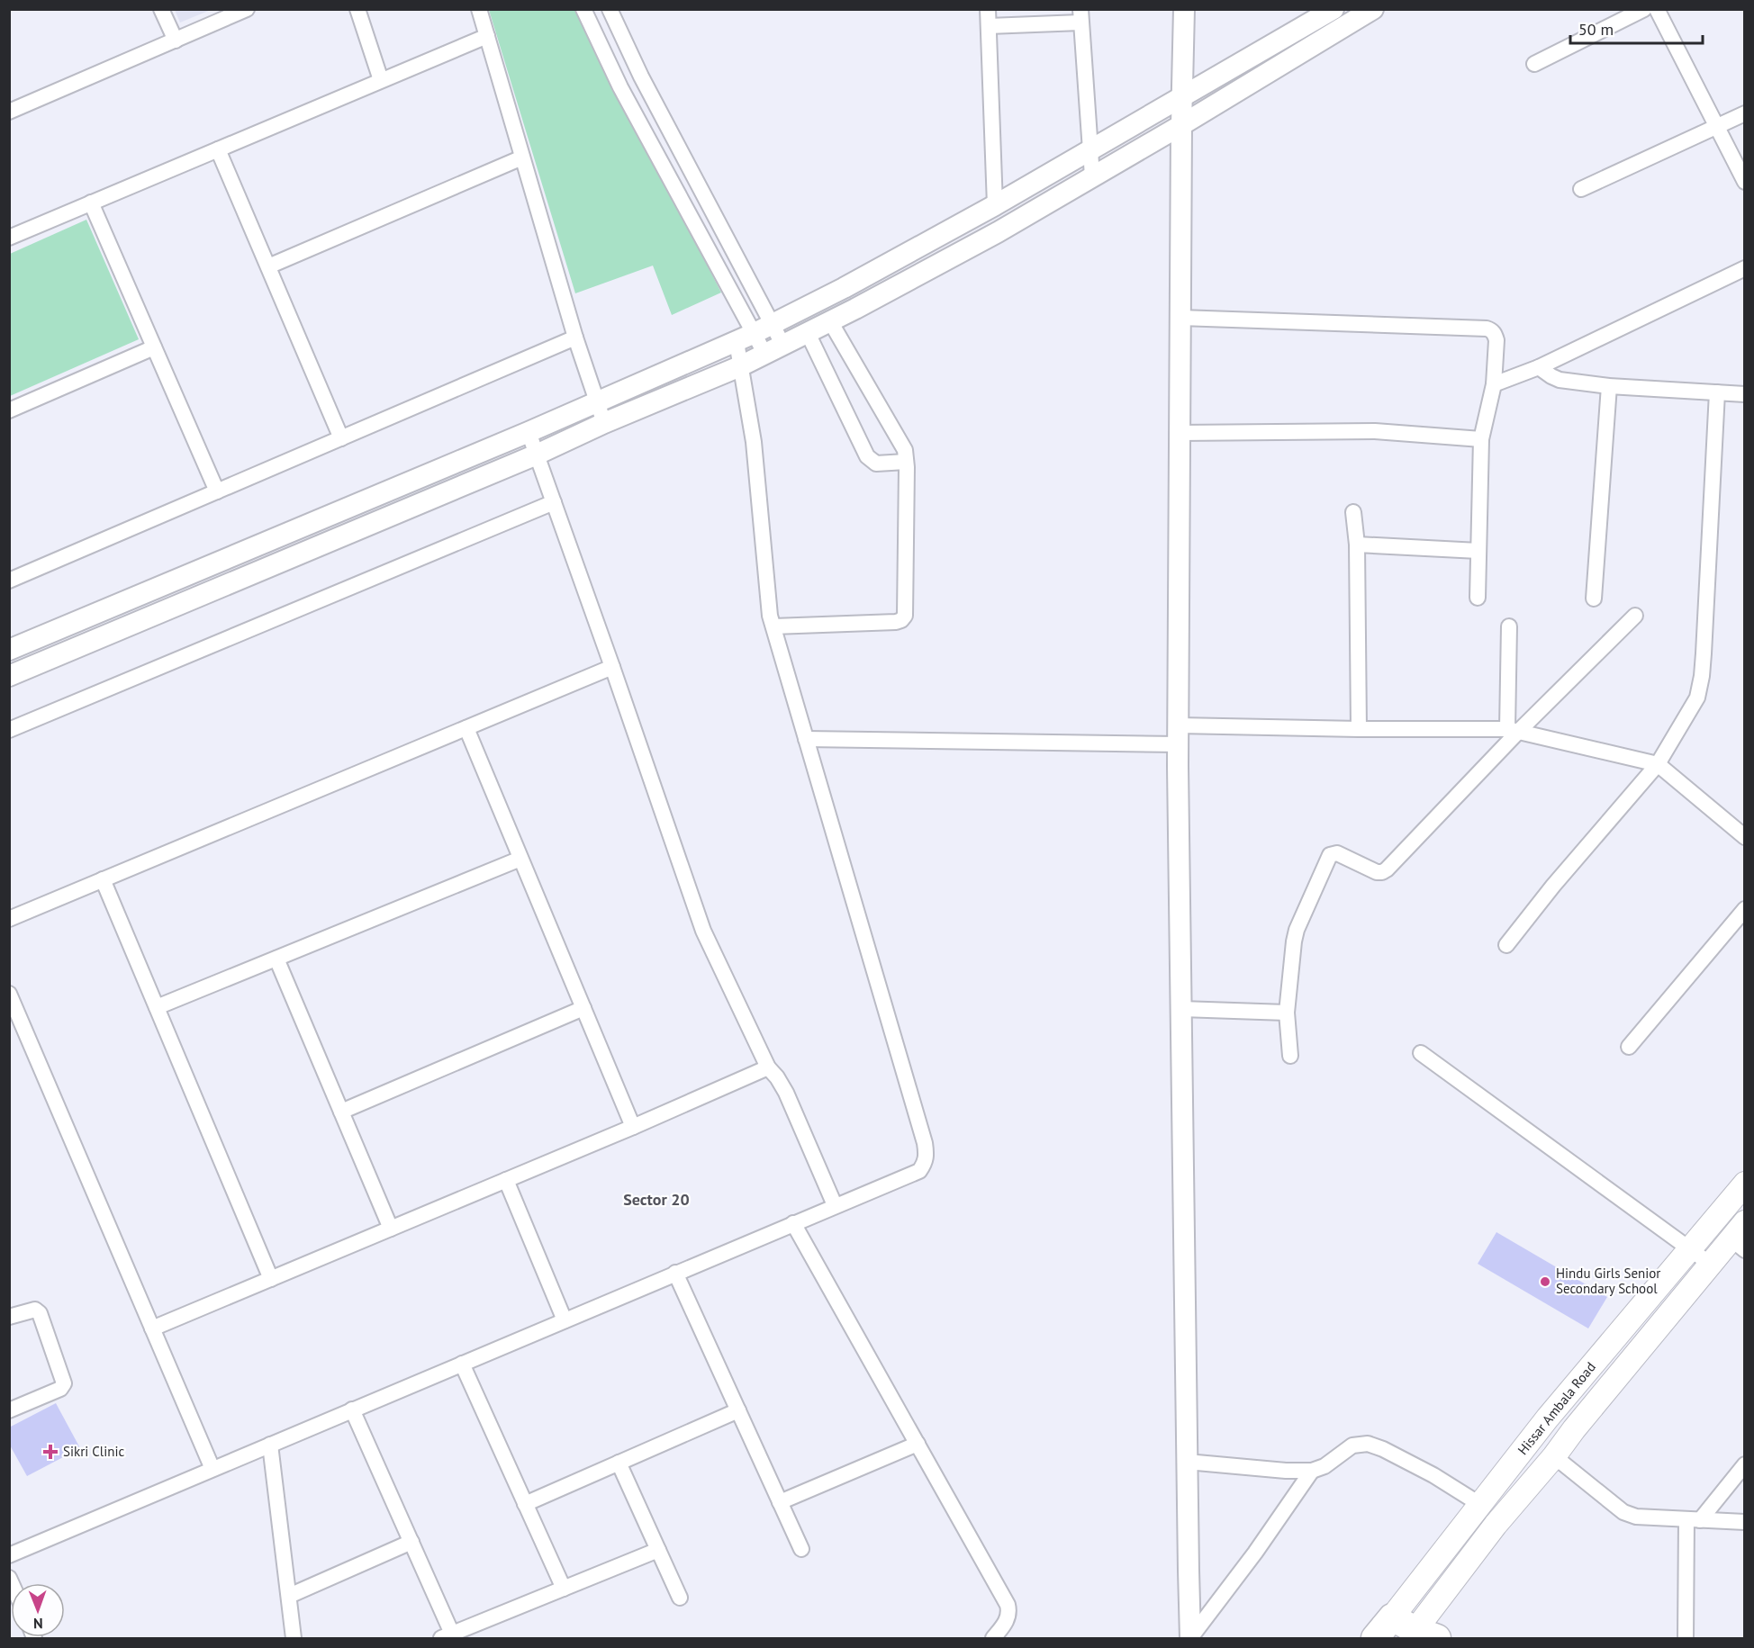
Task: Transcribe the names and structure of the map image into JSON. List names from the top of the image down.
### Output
{
  "streets": {
    "highway": ["Hissar Ambala Road"]
  },
  "districts": ["Sector 20"],
  "places": {
    "other": ["Hindu Girls Senior Secondary School"],
    "health": ["Sikri Clinic"]
  },
  "scale_bar": "50 m",
  "north": "bottom"
}
